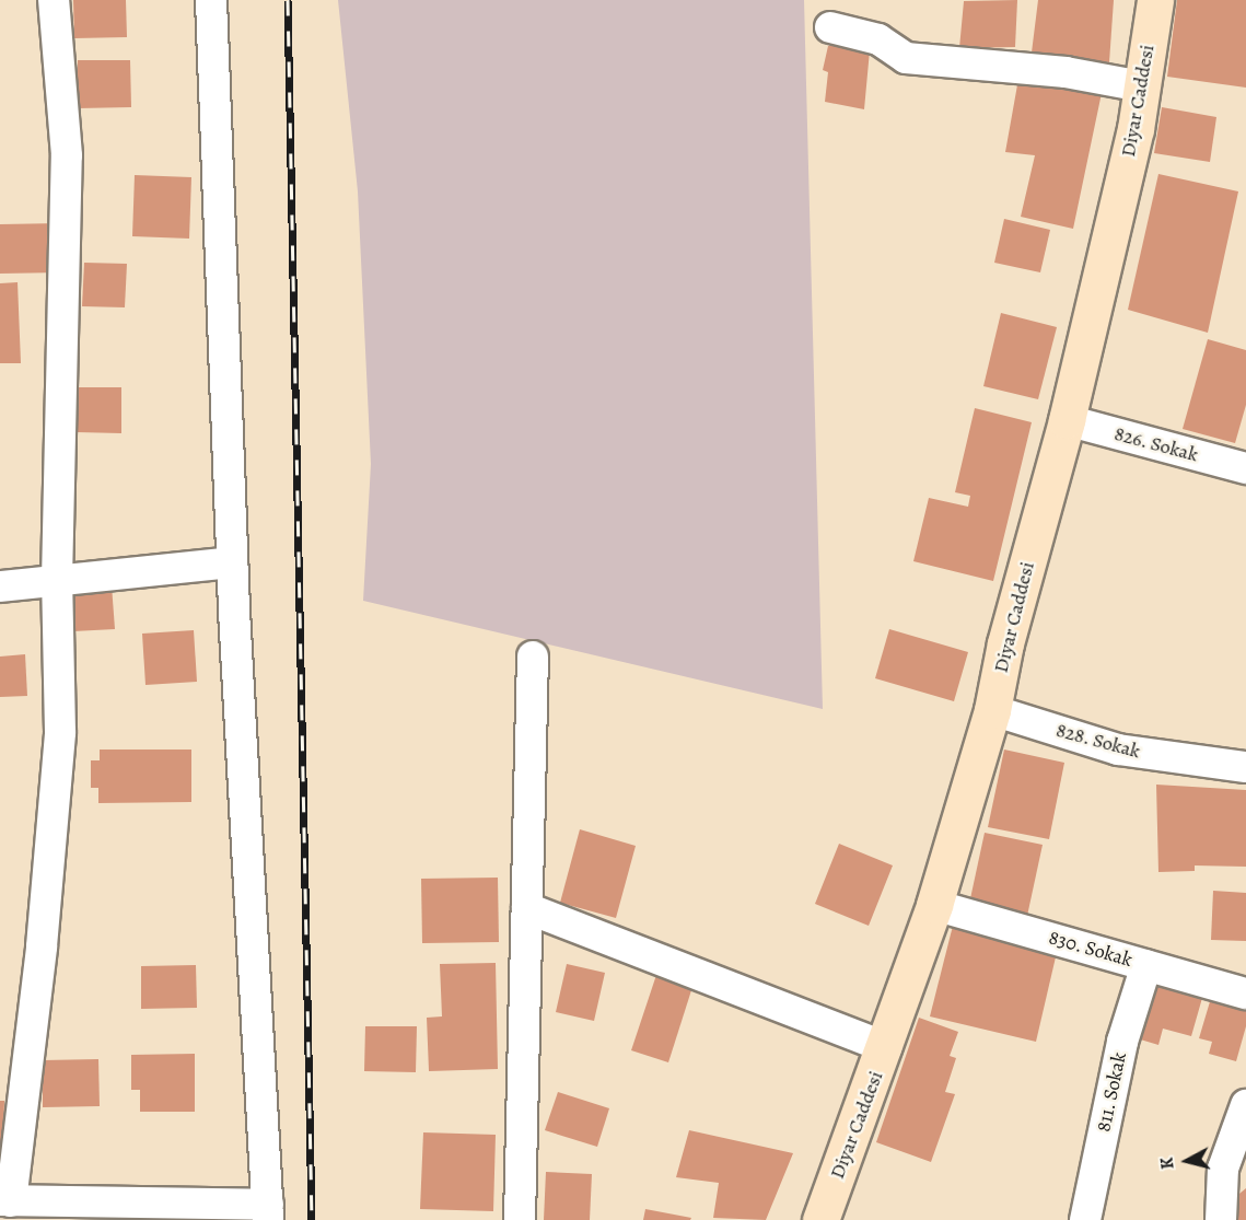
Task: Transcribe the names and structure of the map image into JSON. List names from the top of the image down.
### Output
{
  "streets": {
    "street": [
      "Diyar Caddesi",
      "826. Sokak",
      "828. Sokak",
      "830. Sokak",
      "811. Sokak"
    ]
  },
  "crossings": [
    ["Diyar Caddesi", "826. Sokak"],
    ["Diyar Caddesi", "828. Sokak"],
    ["Diyar Caddesi", "830. Sokak"],
    ["830. Sokak", "811. Sokak"]
  ],
  "north": "left"
}
